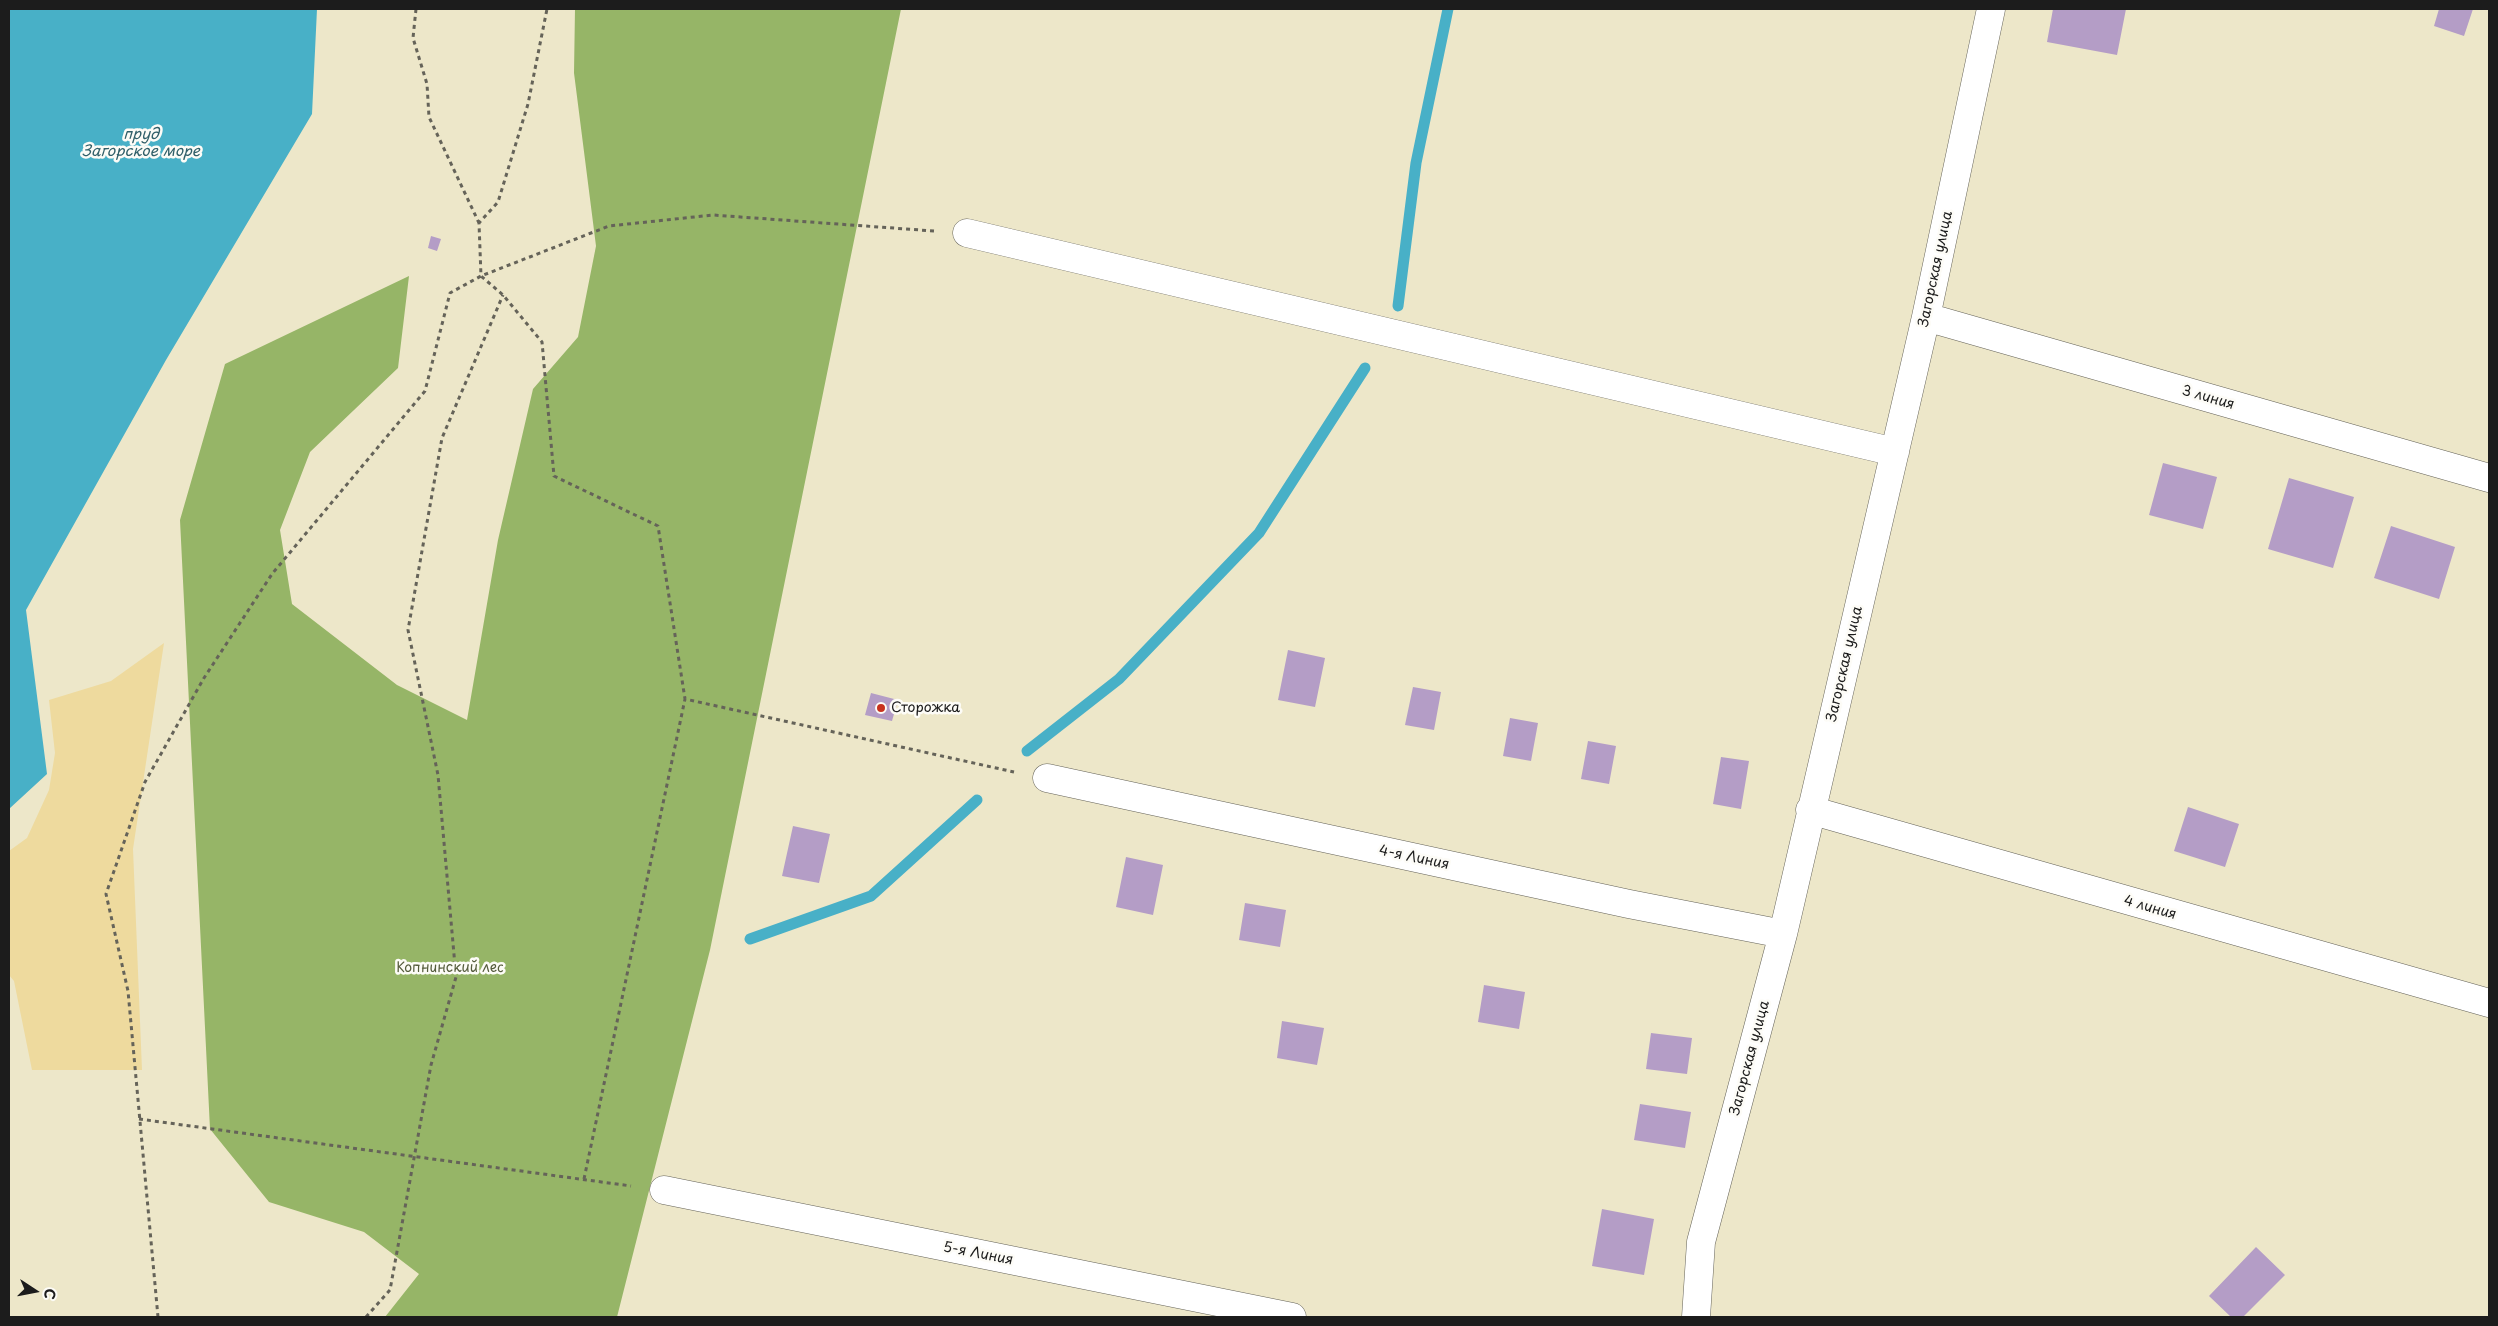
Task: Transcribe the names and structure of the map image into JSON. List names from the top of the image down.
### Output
{
  "streets": {
    "street": [
      "Загорская улица",
      "3 линия",
      "4-я Линия",
      "4 линия",
      "5-я Линия"
    ]
  },
  "crossings": [
    ["Загорская улица", "3 линия"],
    ["Загорская улица", "4-я Линия"],
    ["Загорская улица", "4 линия"]
  ],
  "water": ["пруд Загорское море"],
  "parks": ["Копнинский лес"],
  "places": ["Сторожка"],
  "north": "right"
}
